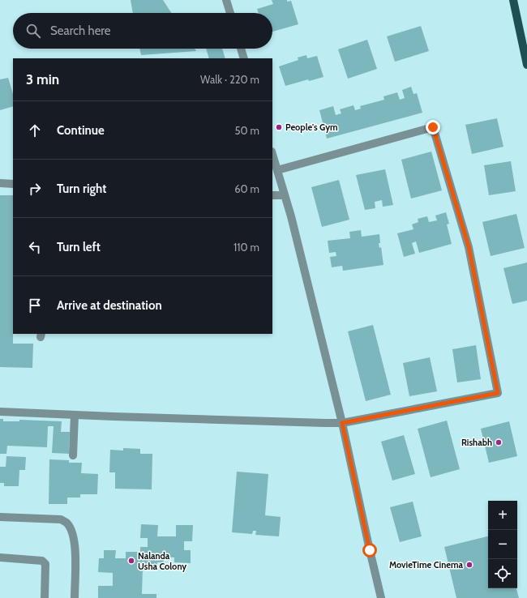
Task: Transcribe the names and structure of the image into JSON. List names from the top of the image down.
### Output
{
  "places": [
    "People's Gym",
    "Rishabh",
    "Nalanda Usha Colony",
    "MovieTime Cinema"
  ],
  "page": {
    "search": "Search here",
    "heading": ["3 min", "Walk · 220 m"],
    "list": [
      ["Continue", "50 m"],
      ["Turn right", "60 m"],
      ["Turn left", "110 m"],
      "Arrive at destination"
    ],
    "map_buttons": ["+", "−"]
  }
}
